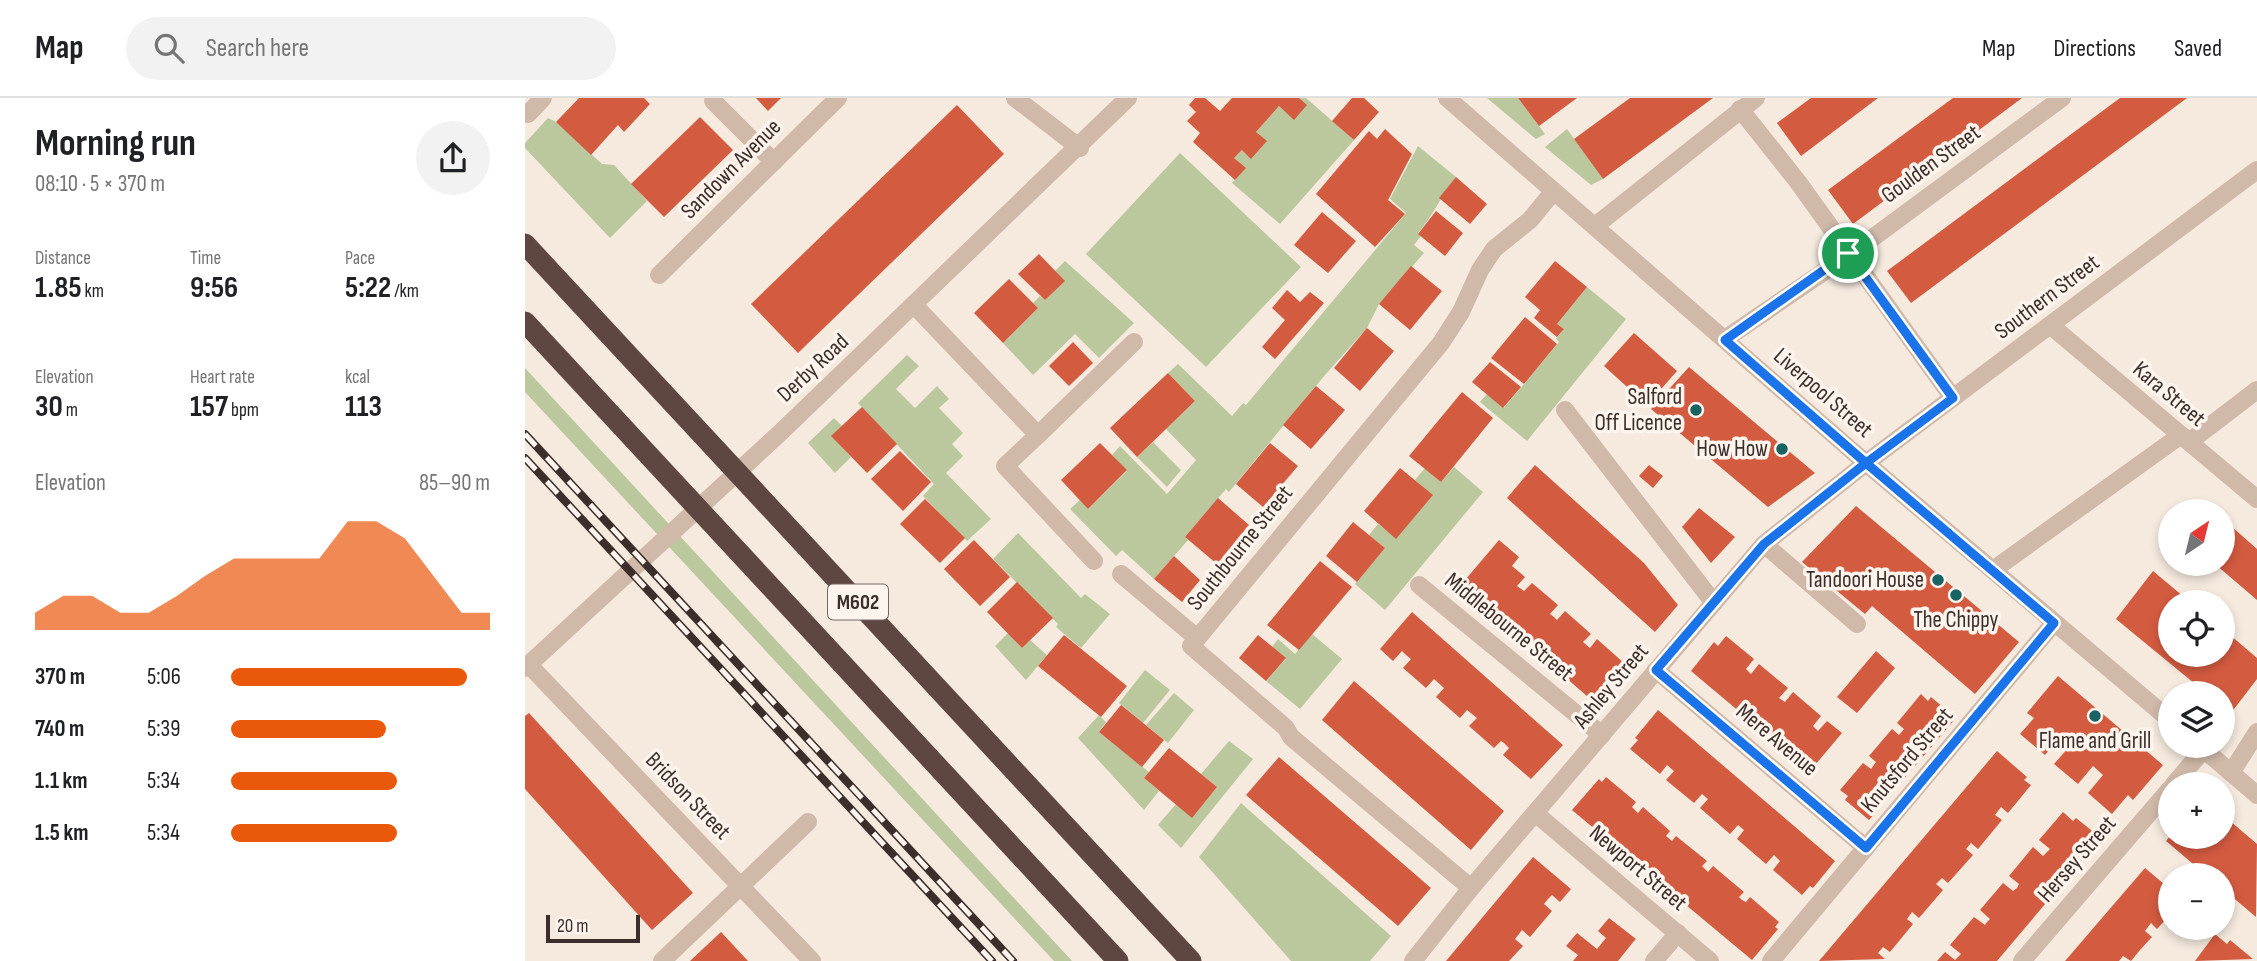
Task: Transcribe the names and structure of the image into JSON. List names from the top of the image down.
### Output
{
  "streets": {
    "highway": ["M602"],
    "street": [
      "Goulden Street",
      "Sandown Avenue",
      "Southern Street",
      "Derby Road",
      "Liverpool Street",
      "Kara Street",
      "Southbourne Street",
      "Middlebourne Street",
      "Ashley Street",
      "Mere Avenue",
      "Knutsford Street",
      "Bridson Street",
      "Hersey Street",
      "Newport Street"
    ]
  },
  "crossings": [
    ["Goulden Street", "Liverpool Street"],
    ["Southern Street", "Liverpool Street"],
    ["Southern Street", "Kara Street"],
    ["Southern Street", "Ashley Street"],
    ["Derby Road", "Bridson Street"],
    ["Liverpool Street", "Southbourne Street"],
    ["Liverpool Street", "Ashley Street"],
    ["Liverpool Street", "Knutsford Street"],
    ["Southbourne Street", "Ashley Street"],
    ["Middlebourne Street", "Ashley Street"],
    ["Ashley Street", "Mere Avenue"],
    ["Ashley Street", "Newport Street"],
    ["Mere Avenue", "Knutsford Street"]
  ],
  "places": [
    "Salford Off Licence",
    "How How",
    "Tandoori House",
    "The Chippy",
    "Flame and Grill"
  ],
  "scale_bar": "20 m",
  "north": "top right",
  "page": {
    "header": "Map",
    "search": "Search here",
    "nav": ["Map", "Directions", "Saved"],
    "heading": ["Morning run", "08:10 · 5 × 370 m"],
    "stats": [
      ["Distance", "1.85 km"],
      ["Time", "9:56"],
      ["Pace", "5:22 /km"],
      ["Elevation", "30 m"],
      ["Heart rate", "157 bpm"],
      ["kcal", "113"]
    ],
    "chart": ["Elevation", "85–90 m"],
    "map_buttons": ["+", "−"],
    "list": [
      {
        "name": "370 m",
        "note": "5:06"
      },
      {
        "name": "740 m",
        "note": "5:39"
      },
      {
        "name": "1.1 km",
        "note": "5:34"
      },
      {
        "name": "1.5 km",
        "note": "5:34"
      }
    ],
    "scale": "20 m"
  }
}
